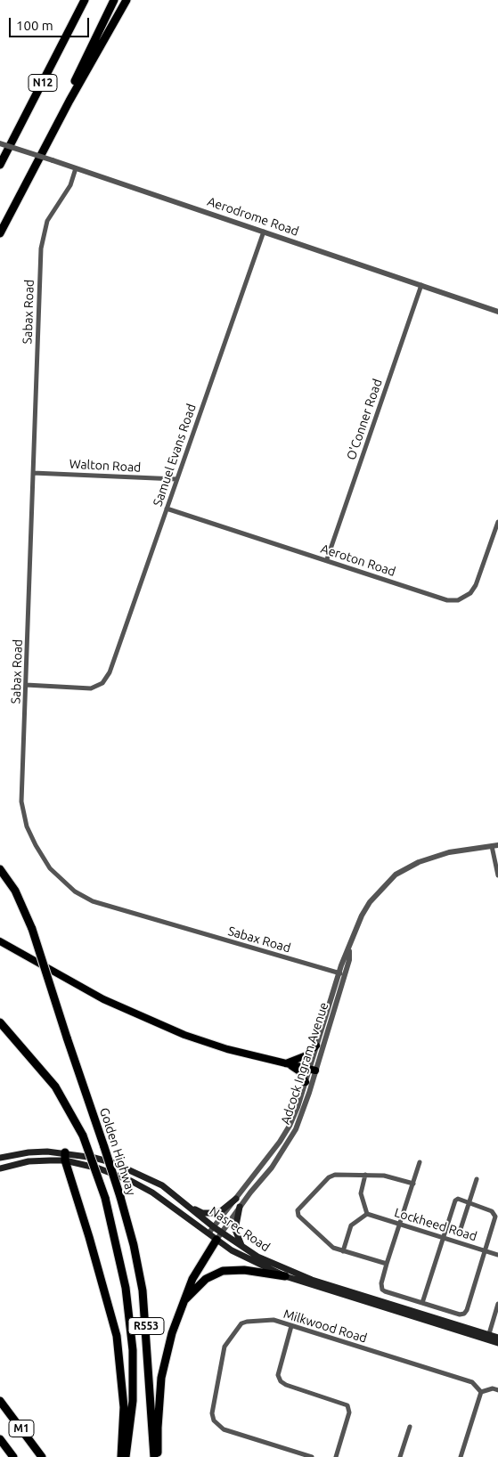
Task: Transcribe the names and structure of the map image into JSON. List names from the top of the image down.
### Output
{
  "streets": {
    "highway": [
      "N12",
      "Golden Highway",
      "R553",
      "M1"
    ],
    "main road": ["Nasrec Road"],
    "street": [
      "Aerodrome Road",
      "Sabax Road",
      "O'Conner Road",
      "Samuel Evans Road",
      "Walton Road",
      "Aeroton Road",
      "Adcock Ingram Avenue",
      "Lockheed Road",
      "Milkwood Road"
    ]
  },
  "crossings": [
    ["Aerodrome Road", "Sabax Road"],
    ["Aerodrome Road", "O'Conner Road"],
    ["Aerodrome Road", "Samuel Evans Road"],
    ["Sabax Road", "Samuel Evans Road"],
    ["Sabax Road", "Walton Road"],
    ["Sabax Road", "Adcock Ingram Avenue"],
    ["O'Conner Road", "Aeroton Road"],
    ["Samuel Evans Road", "Walton Road"],
    ["Samuel Evans Road", "Aeroton Road"],
    ["Adcock Ingram Avenue", "Nasrec Road"]
  ],
  "scale_bar": "100 m"
}
